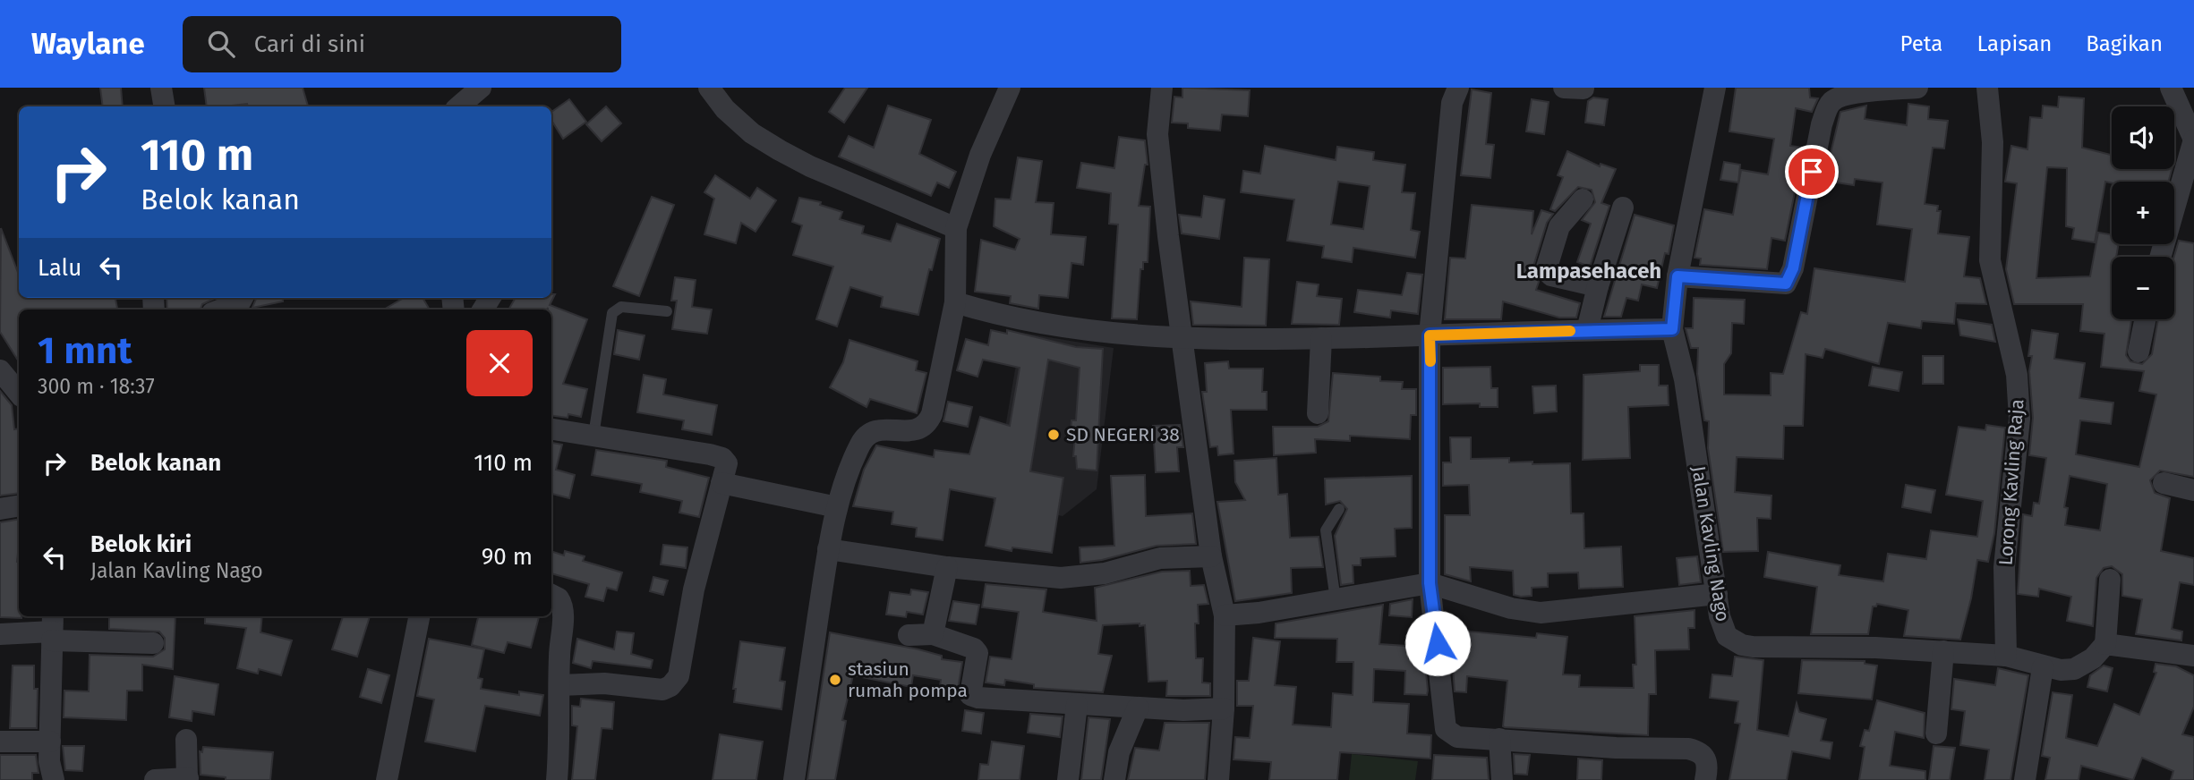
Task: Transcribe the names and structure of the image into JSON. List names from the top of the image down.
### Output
{
  "streets": {
    "street": ["Lorong Kavling Raja", "Jalan Kavling Nago"]
  },
  "crossings": [
    ["Lorong Kavling Raja", "Jalan Kavling Nago"]
  ],
  "districts": ["Lampasehaceh"],
  "places": ["SD NEGERI 38", "stasiun rumah pompa"],
  "page": {
    "header": "Waylane",
    "search": "Cari di sini",
    "nav": ["Peta", "Lapisan", "Bagikan"],
    "map_buttons": ["+", "−"],
    "turn": ["110 m", "Belok kanan"],
    "then": "Lalu",
    "heading": ["1 mnt", "300 m · 18:37"],
    "list": [
      {
        "name": "Belok kanan",
        "value": "110 m"
      },
      {
        "name": "Belok kiri",
        "note": "Jalan Kavling Nago",
        "value": "90 m"
      }
    ]
  }
}
